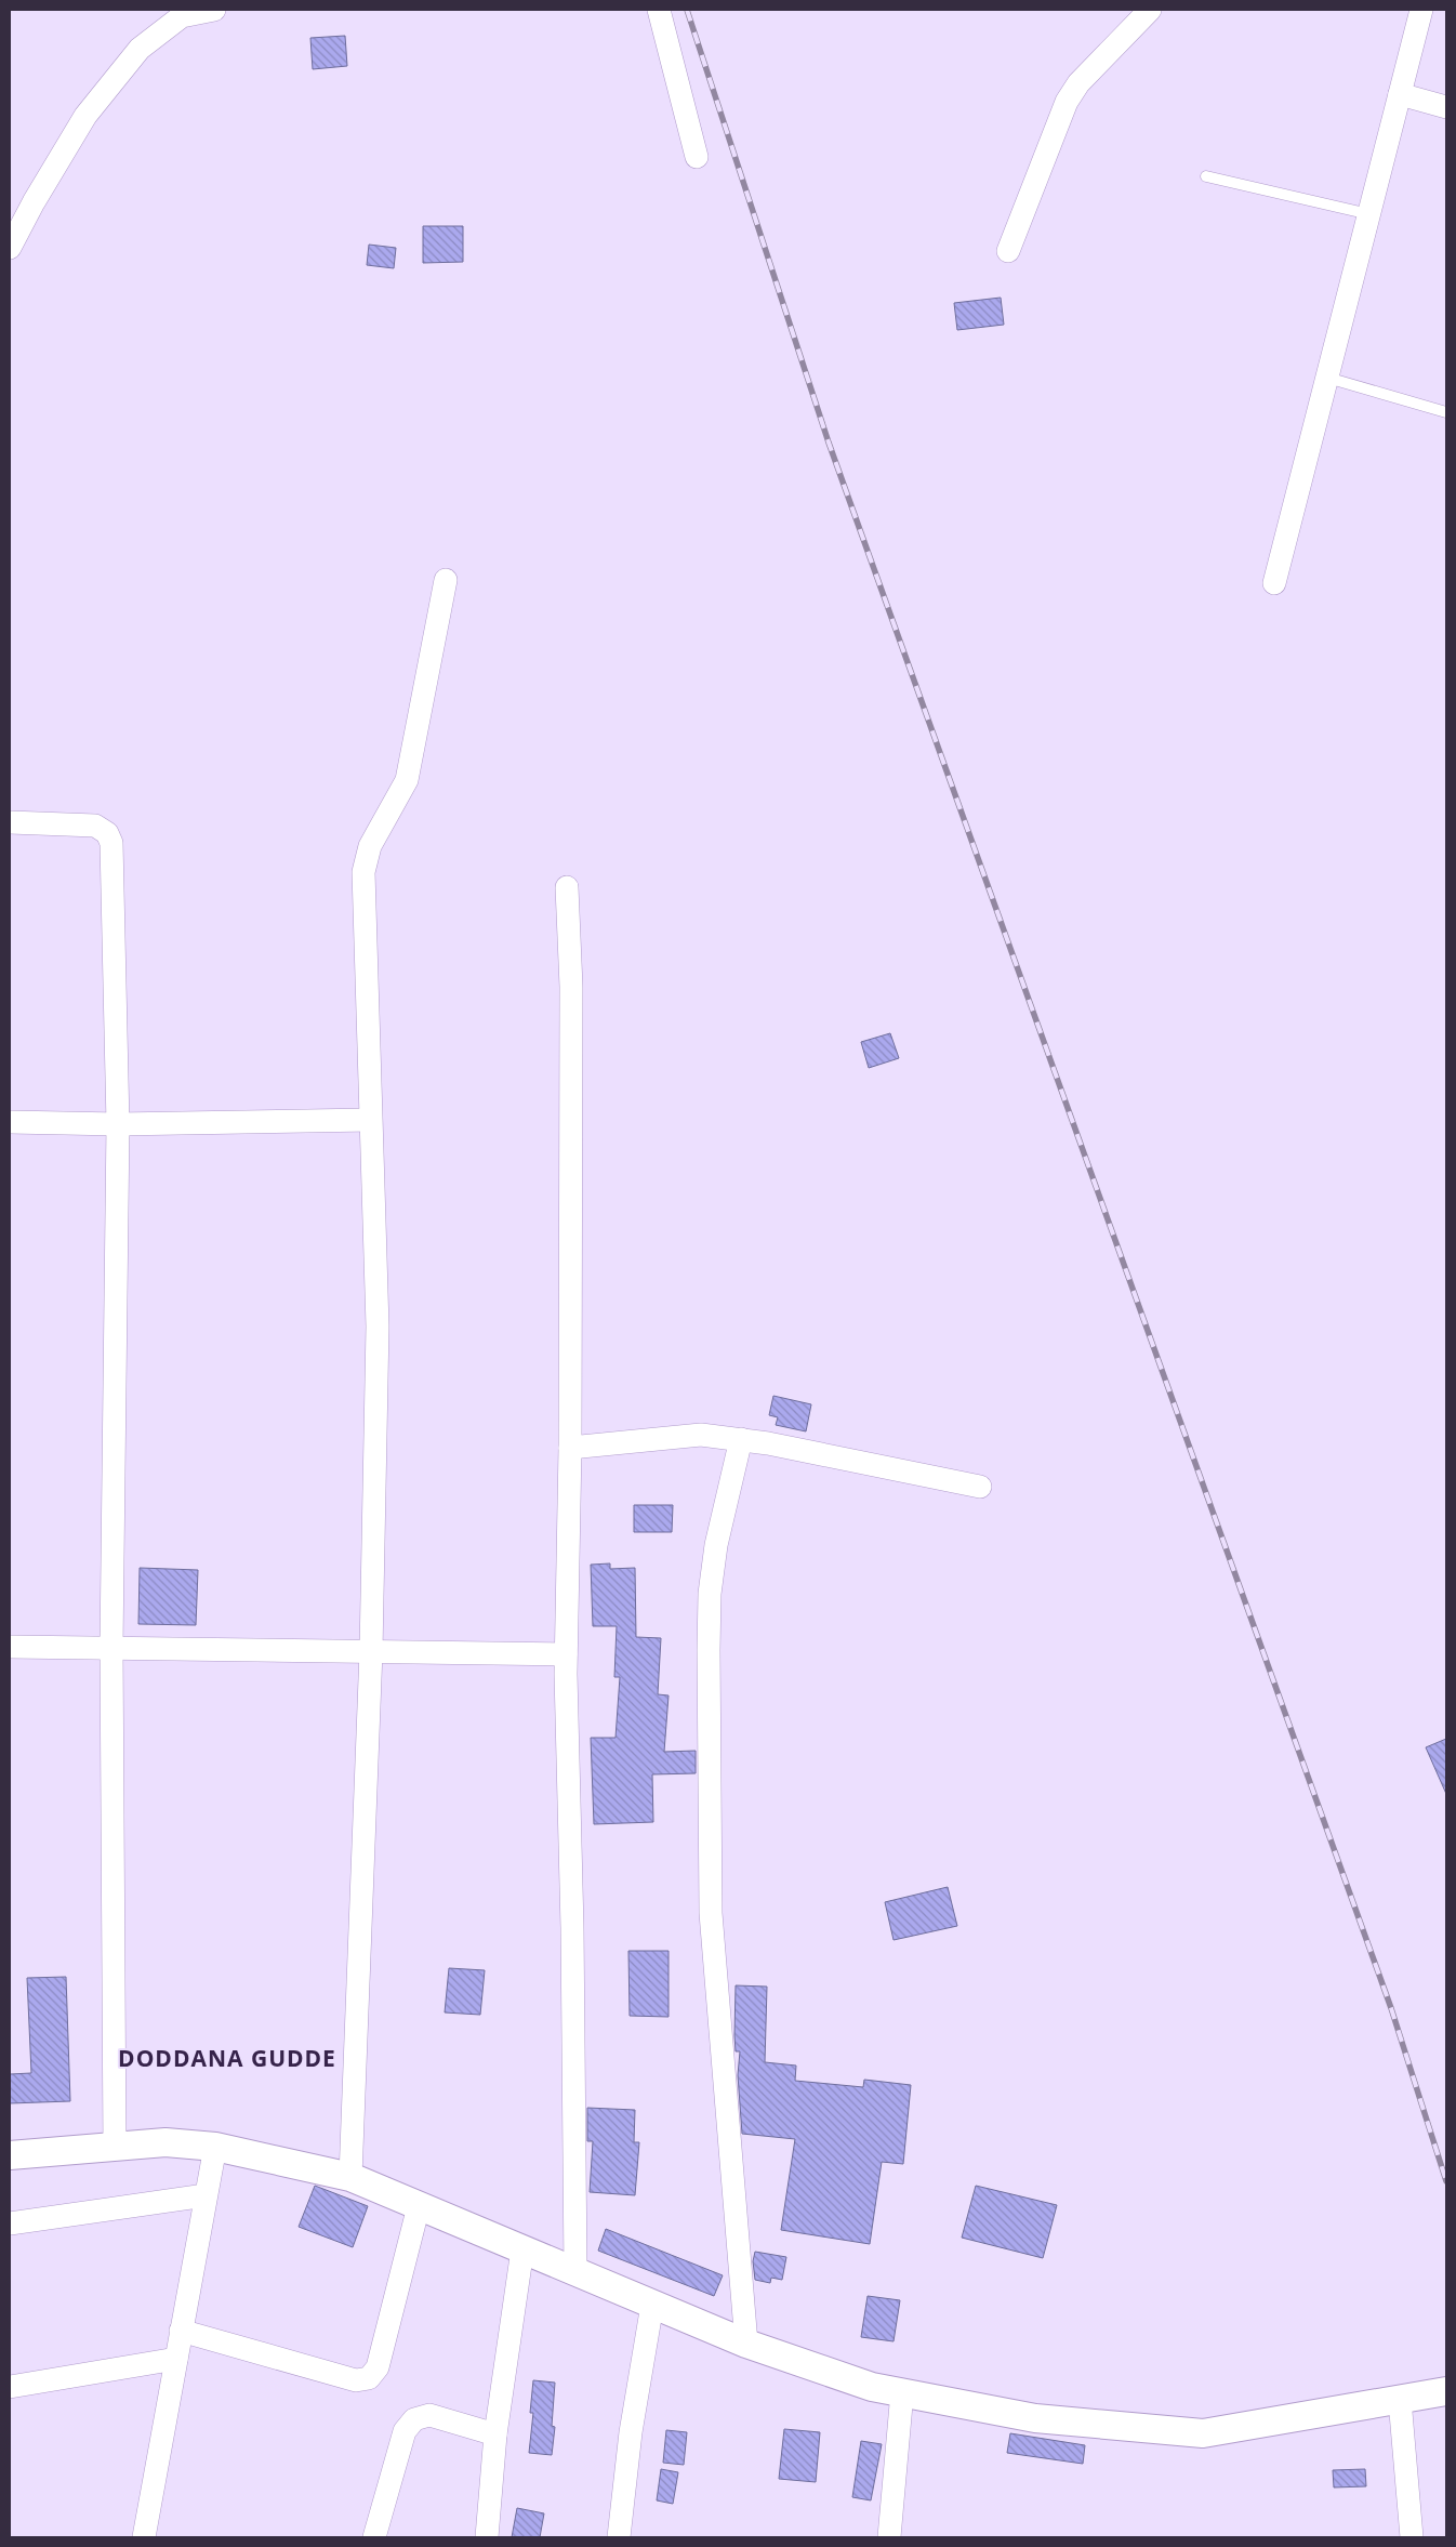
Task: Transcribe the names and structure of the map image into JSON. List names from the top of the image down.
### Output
{
  "districts": ["DODDANA GUDDE"]
}
